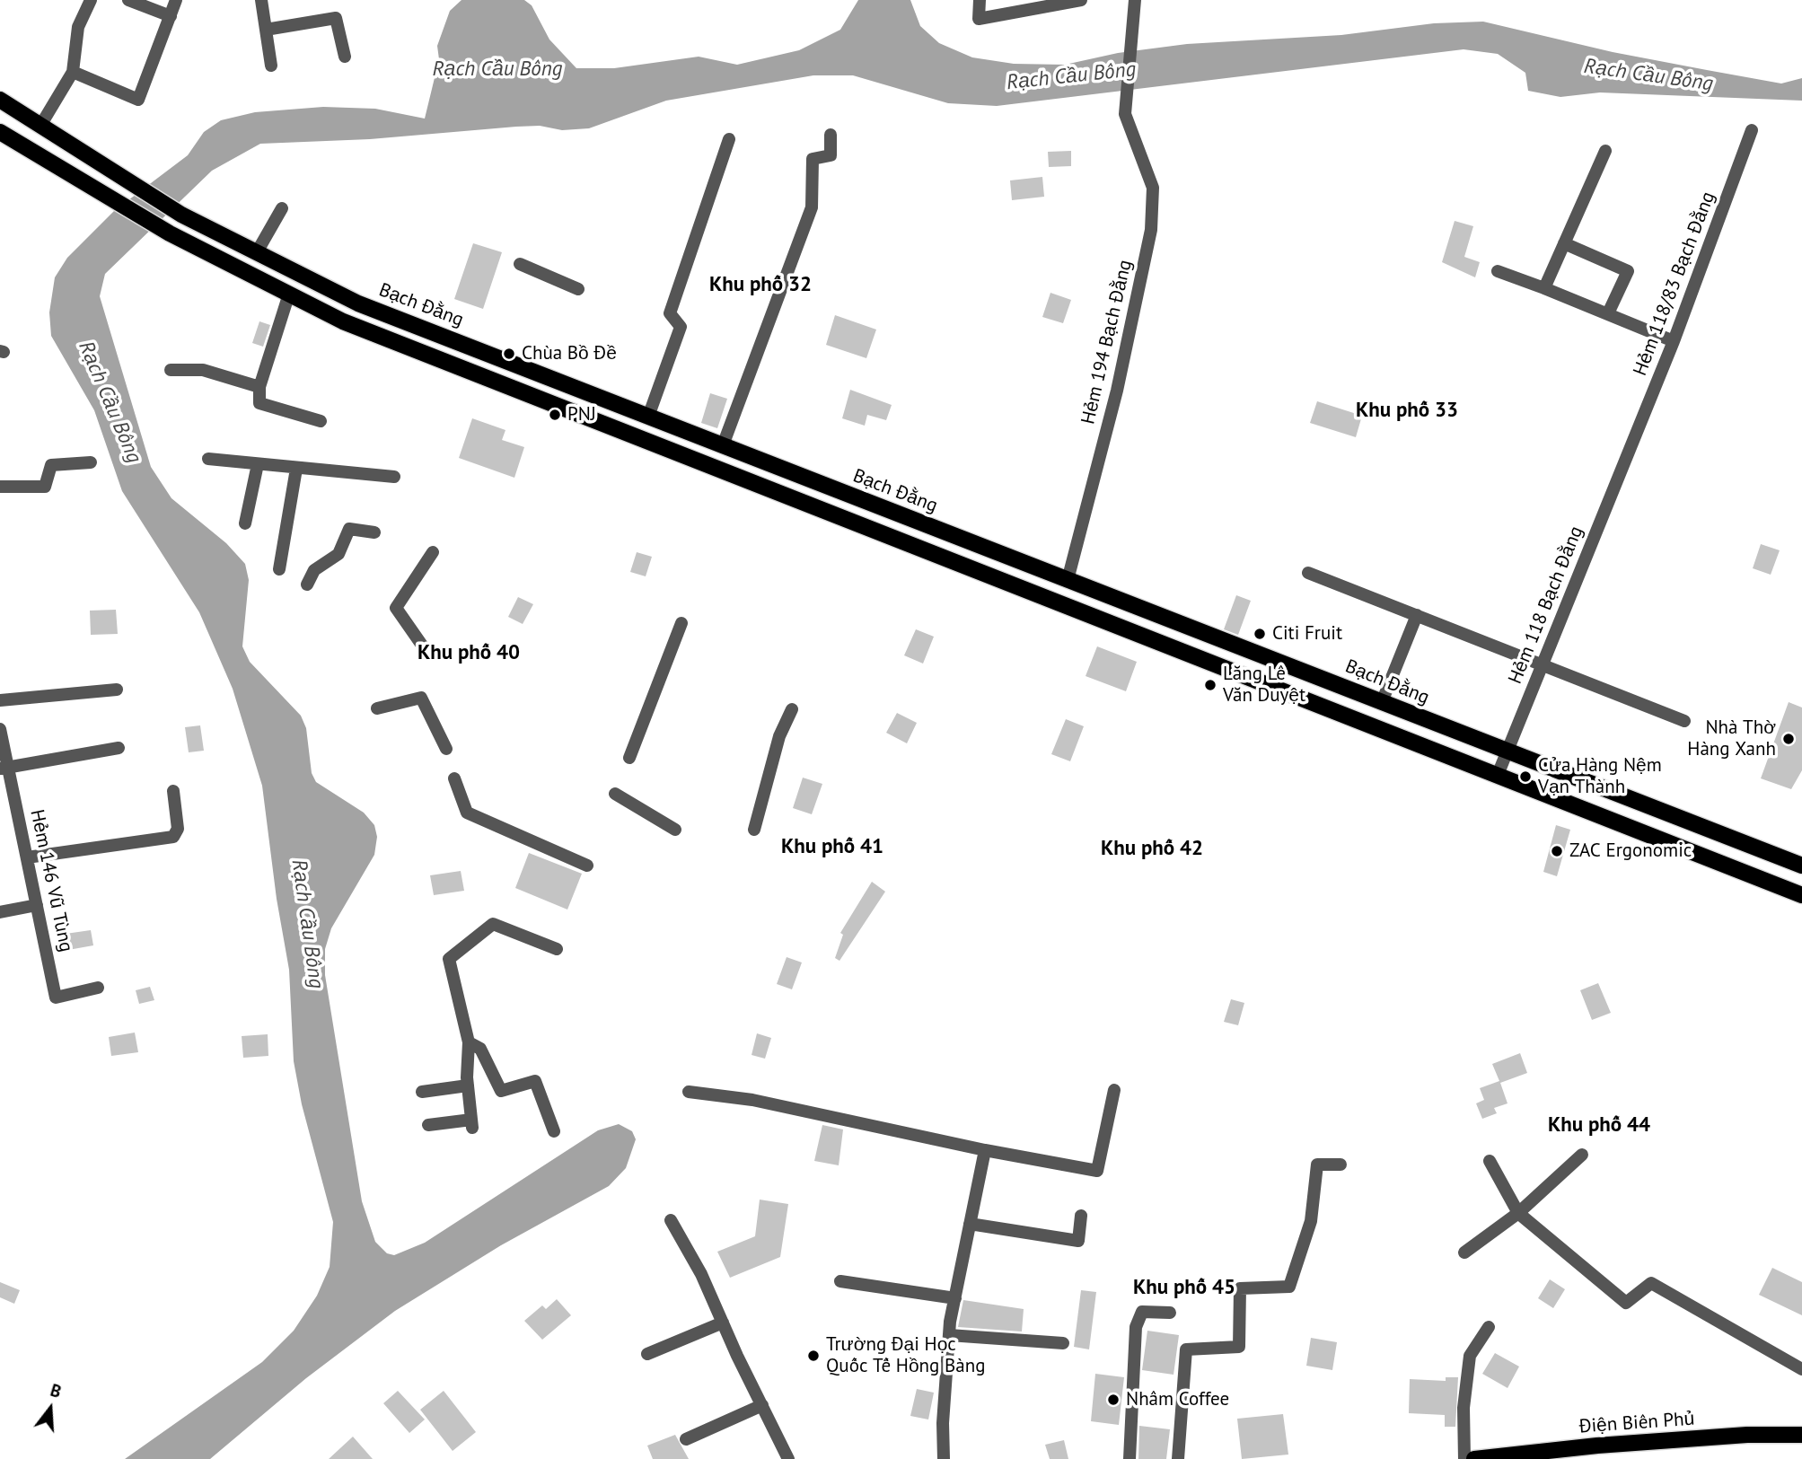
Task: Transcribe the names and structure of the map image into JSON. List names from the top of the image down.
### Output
{
  "streets": {
    "main road": ["Bạch Đằng", "Điện Biên Phủ"],
    "street": [
      "Hẻm 118/83 Bạch Đằng",
      "Hẻm 194 Bạch Đằng",
      "Hẻm 118 Bạch Đằng",
      "Hẻm 146 Vũ Tùng"
    ]
  },
  "crossings": [
    ["Hẻm 118/83 Bạch Đằng", "Hẻm 118 Bạch Đằng"],
    ["Bạch Đằng", "Hẻm 194 Bạch Đằng"],
    ["Bạch Đằng", "Hẻm 118 Bạch Đằng"]
  ],
  "districts": [
    "Khu phố 32",
    "Khu phố 33",
    "Khu phố 40",
    "Khu phố 41",
    "Khu phố 42",
    "Khu phố 44",
    "Khu phố 45"
  ],
  "water": ["Rạch Cầu Bông"],
  "places": [
    "Chùa Bồ Đề",
    "PNJ",
    "Citi Fruit",
    "Lăng Lê Văn Duyệt",
    "Nhà Thờ Hàng Xanh",
    "Cửa Hàng Nệm Vạn Thành",
    "ZAC Ergonomic",
    "Trường Đại Học Quốc Tế Hồng Bàng",
    "Nhâm Coffee"
  ],
  "north": "top"
}
